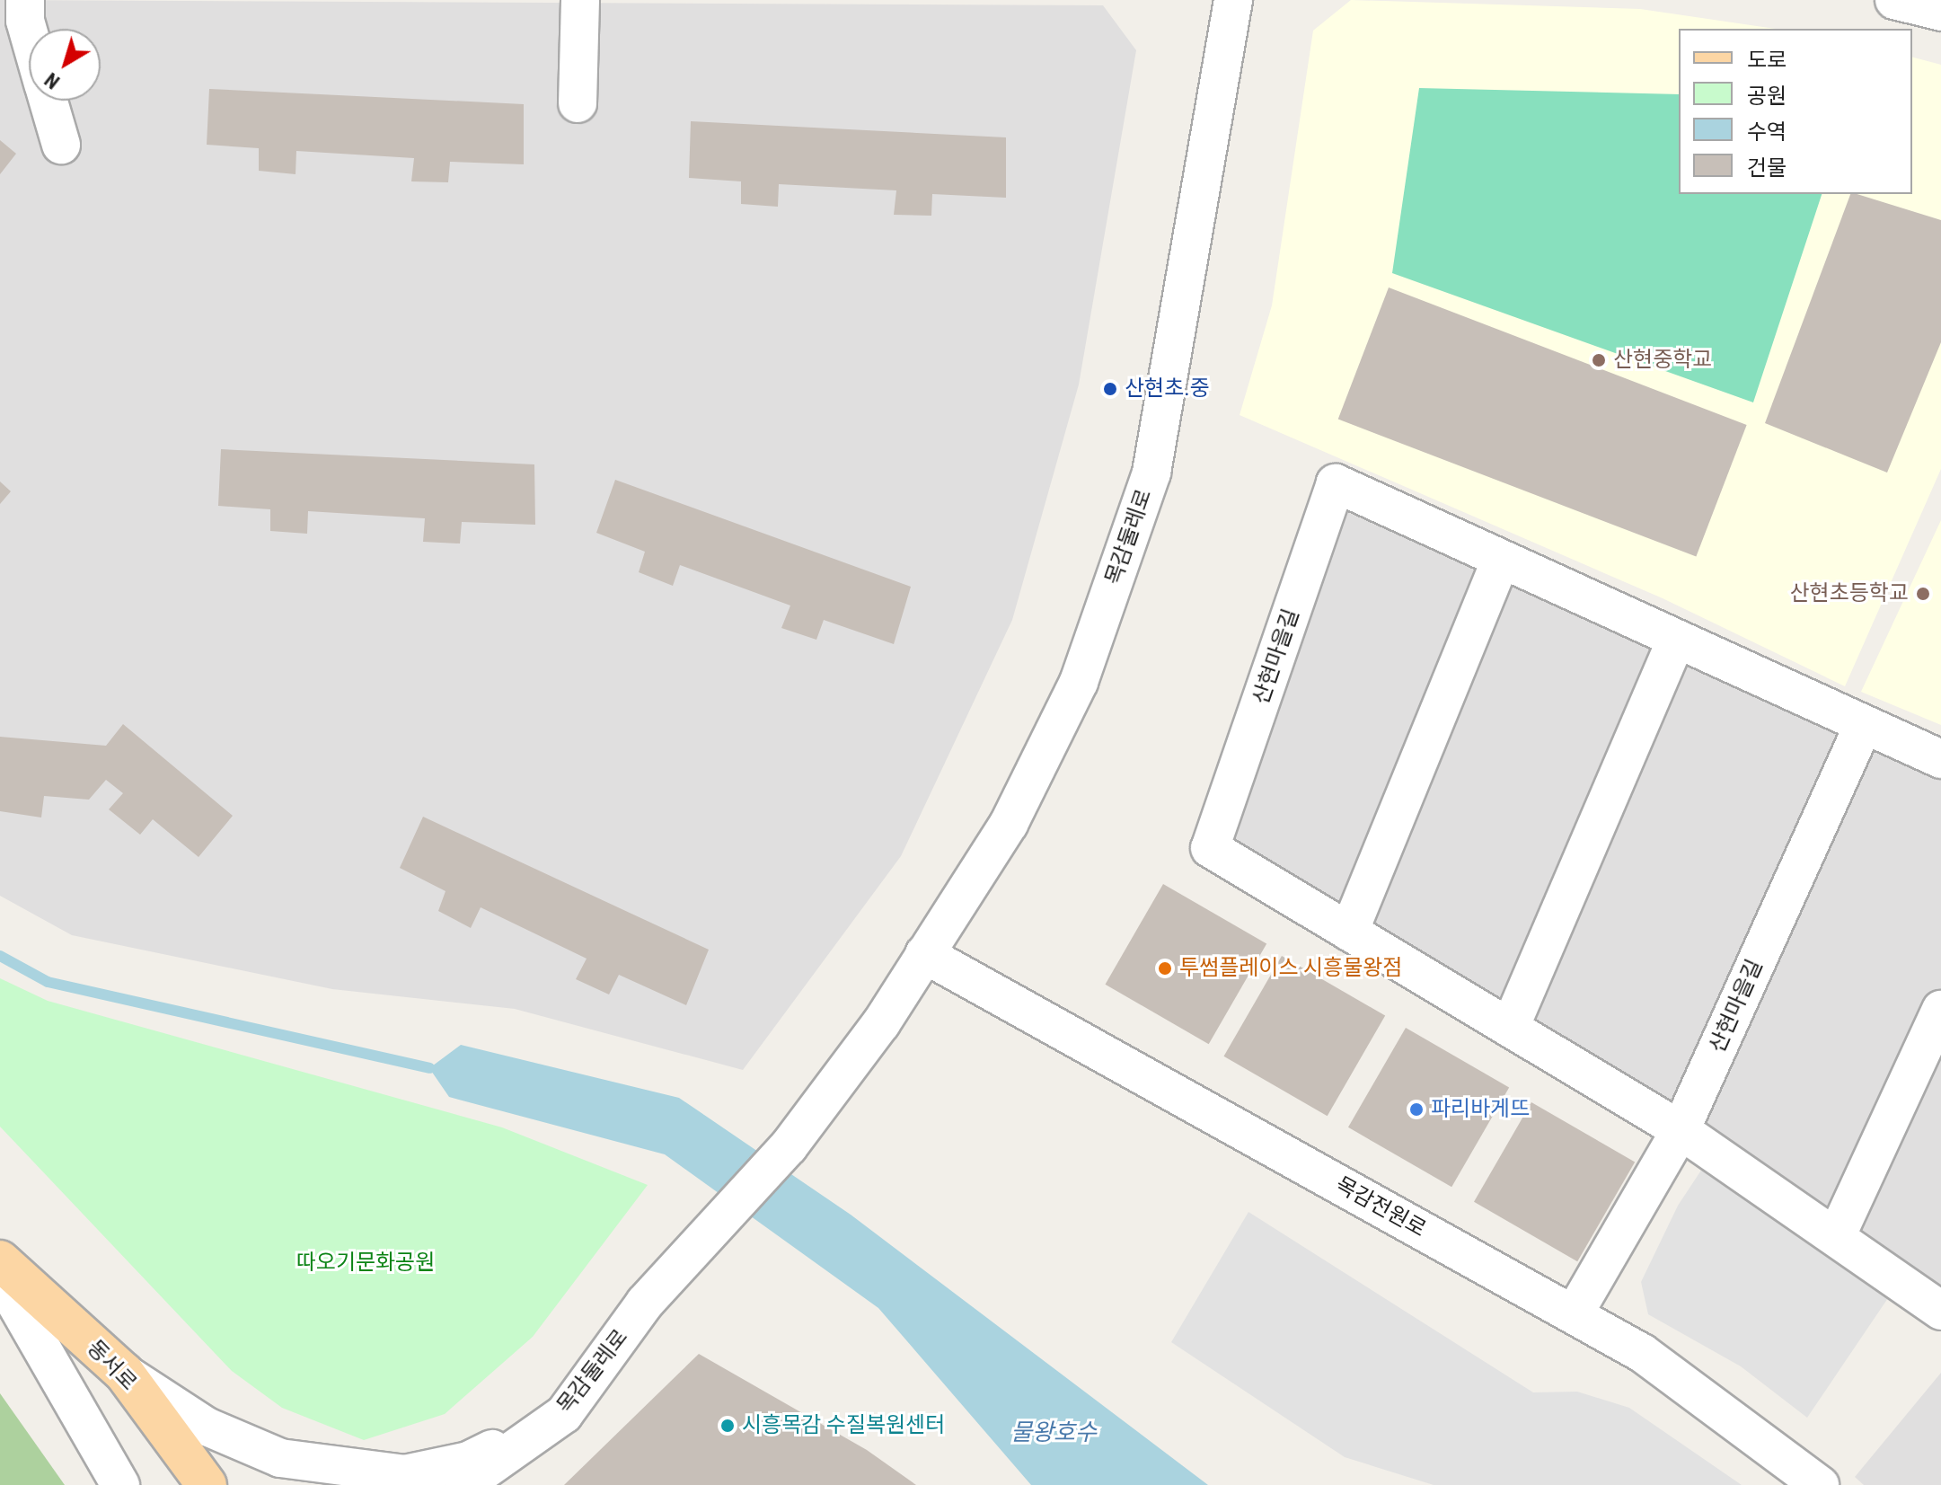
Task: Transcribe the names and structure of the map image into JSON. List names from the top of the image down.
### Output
{
  "streets": {
    "main road": ["동서로"],
    "street": ["목감둘레로", "산현마을길", "목감전원로"]
  },
  "crossings": [
    ["목감둘레로", "목감전원로"],
    ["산현마을길", "목감전원로"]
  ],
  "water": ["물왕호수"],
  "parks": ["따오기문화공원"],
  "places": [
    "산현중학교",
    "산현초.중",
    "산현초등학교",
    "투썸플레이스 시흥물왕점",
    "파리바게뜨",
    "시흥목감 수질복원센터"
  ],
  "legend": [
    "도로",
    "공원",
    "수역",
    "건물"
  ],
  "north": "bottom left"
}
